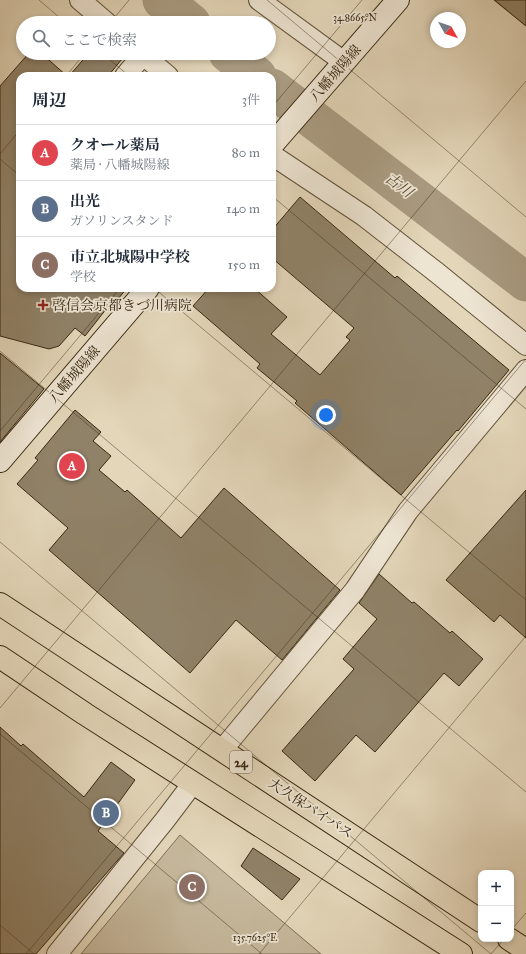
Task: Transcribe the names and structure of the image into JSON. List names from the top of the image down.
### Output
{
  "streets": {
    "highway": ["24", "大久保バイパス"],
    "main road": ["八幡城陽線"]
  },
  "water": ["古川"],
  "places": {
    "health": ["啓信会京都きづ川病院"]
  },
  "north": "bottom right",
  "page": {
    "search": "ここで検索",
    "heading": ["周辺", "3件"],
    "list": [
      {
        "mark": "A",
        "name": "クオール薬局",
        "note": "薬局 · 八幡城陽線",
        "value": "80 m"
      },
      {
        "mark": "B",
        "name": "出光",
        "note": "ガソリンスタンド",
        "value": "140 m"
      },
      {
        "mark": "C",
        "name": "市立北城陽中学校",
        "note": "学校",
        "value": "150 m"
      }
    ],
    "pins": ["A", "B", "C"],
    "map_buttons": ["+", "−"]
  },
  "coordinates": ["34.8665°N", "135.7625°E"]
}
